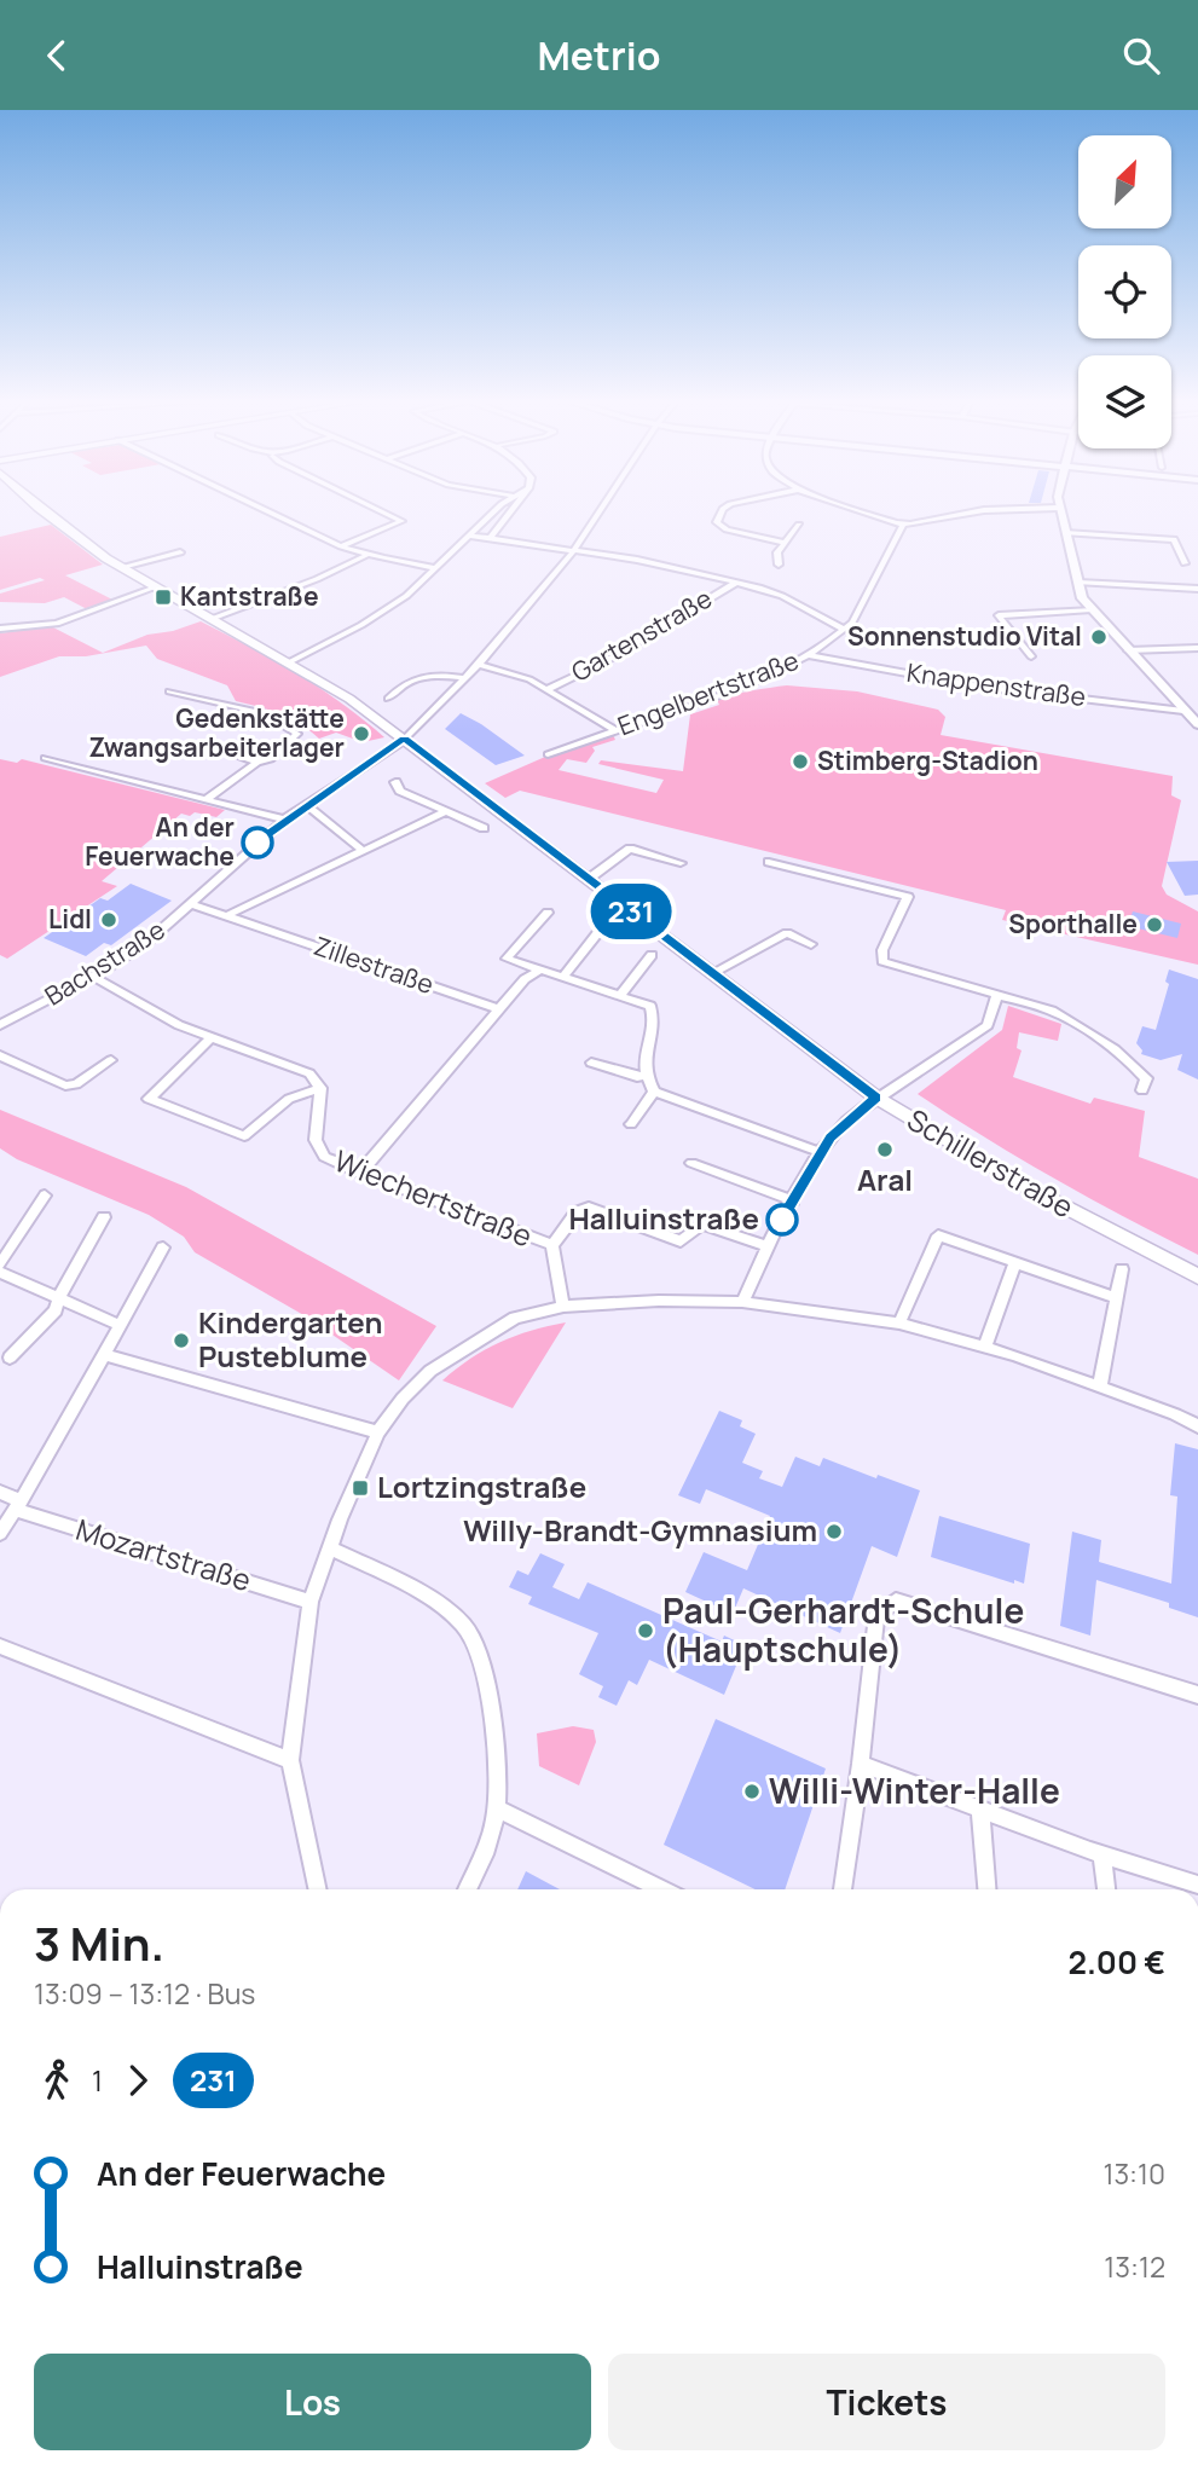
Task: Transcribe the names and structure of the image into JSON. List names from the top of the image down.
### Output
{
  "streets": {
    "main road": ["Schillerstraße"],
    "street": [
      "Gartenstraße",
      "Knappenstraße",
      "Engelbertstraße",
      "Bachstraße",
      "Zillestraße",
      "Wiechertstraße",
      "Mozartstraße"
    ]
  },
  "crossings": [
    ["Knappenstraße", "Engelbertstraße"],
    ["Bachstraße", "Zillestraße"],
    ["Bachstraße", "Schillerstraße"]
  ],
  "places": {
    "transit": ["Kantstraße", "Lortzingstraße"],
    "other": [
      "Sonnenstudio Vital",
      "Gedenkstätte Zwangsarbeiterlager",
      "Stimberg-Stadion",
      "An der Feuerwache",
      "Lidl",
      "Sporthalle",
      "Aral",
      "Halluinstraße",
      "Kindergarten Pusteblume",
      "Willy-Brandt-Gymnasium",
      "Paul-Gerhardt-Schule (Hauptschule)",
      "Willi-Winter-Halle"
    ]
  },
  "lines": ["bus line 231"],
  "north": "top right",
  "page": {
    "header": "Metrio",
    "on_map": "231",
    "heading": ["3 Min.", "13:09 – 13:12 · Bus", "2.00 €"],
    "legs": ["1", "231"],
    "list": [
      {
        "name": "An der Feuerwache",
        "value": "13:10"
      },
      {
        "name": "Halluinstraße",
        "value": "13:12"
      }
    ],
    "buttons": ["Los", "Tickets"]
  }
}
